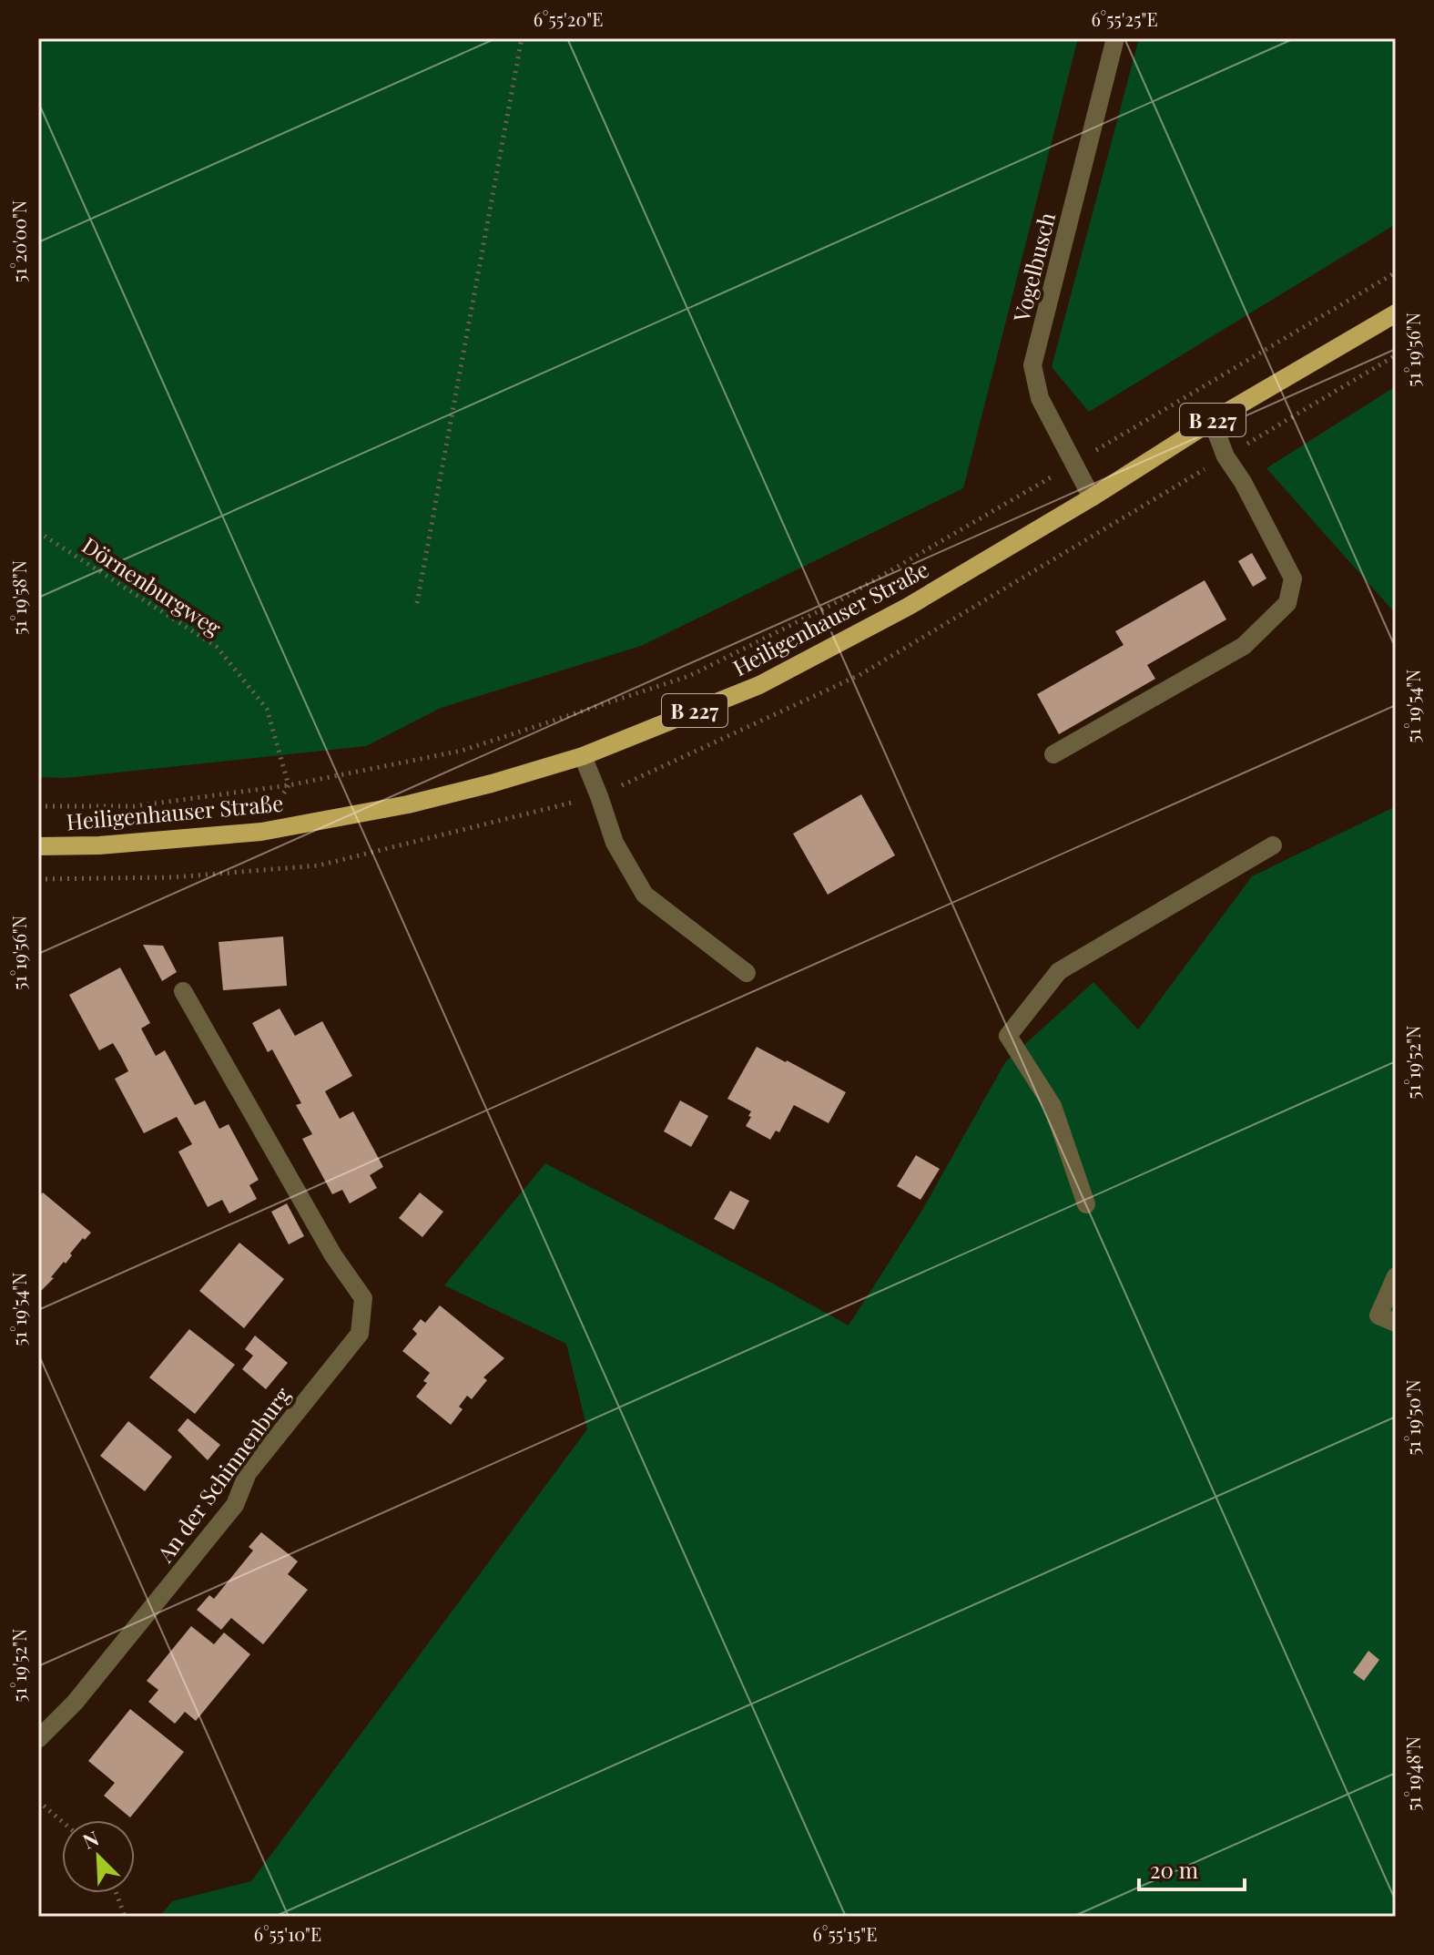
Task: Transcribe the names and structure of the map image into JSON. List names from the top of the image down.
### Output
{
  "streets": {
    "main road": ["B 227", "Heiligenhauser Straße"],
    "street": ["Vogelbusch", "An der Schinnenburg"],
    "path": ["Dörnenburgweg"]
  },
  "crossings": [
    ["Vogelbusch", "Heiligenhauser Straße"]
  ],
  "scale_bar": "20 m",
  "north": "top left",
  "coordinates": [
    "6°55'20\"E",
    "6°55'25\"E",
    "51°20'00\"N",
    "51°19'56\"N",
    "51°19'58\"N",
    "51°19'54\"N",
    "51°19'52\"N",
    "51°19'50\"N",
    "51°19'48\"N",
    "6°55'10\"E",
    "6°55'15\"E"
  ]
}
